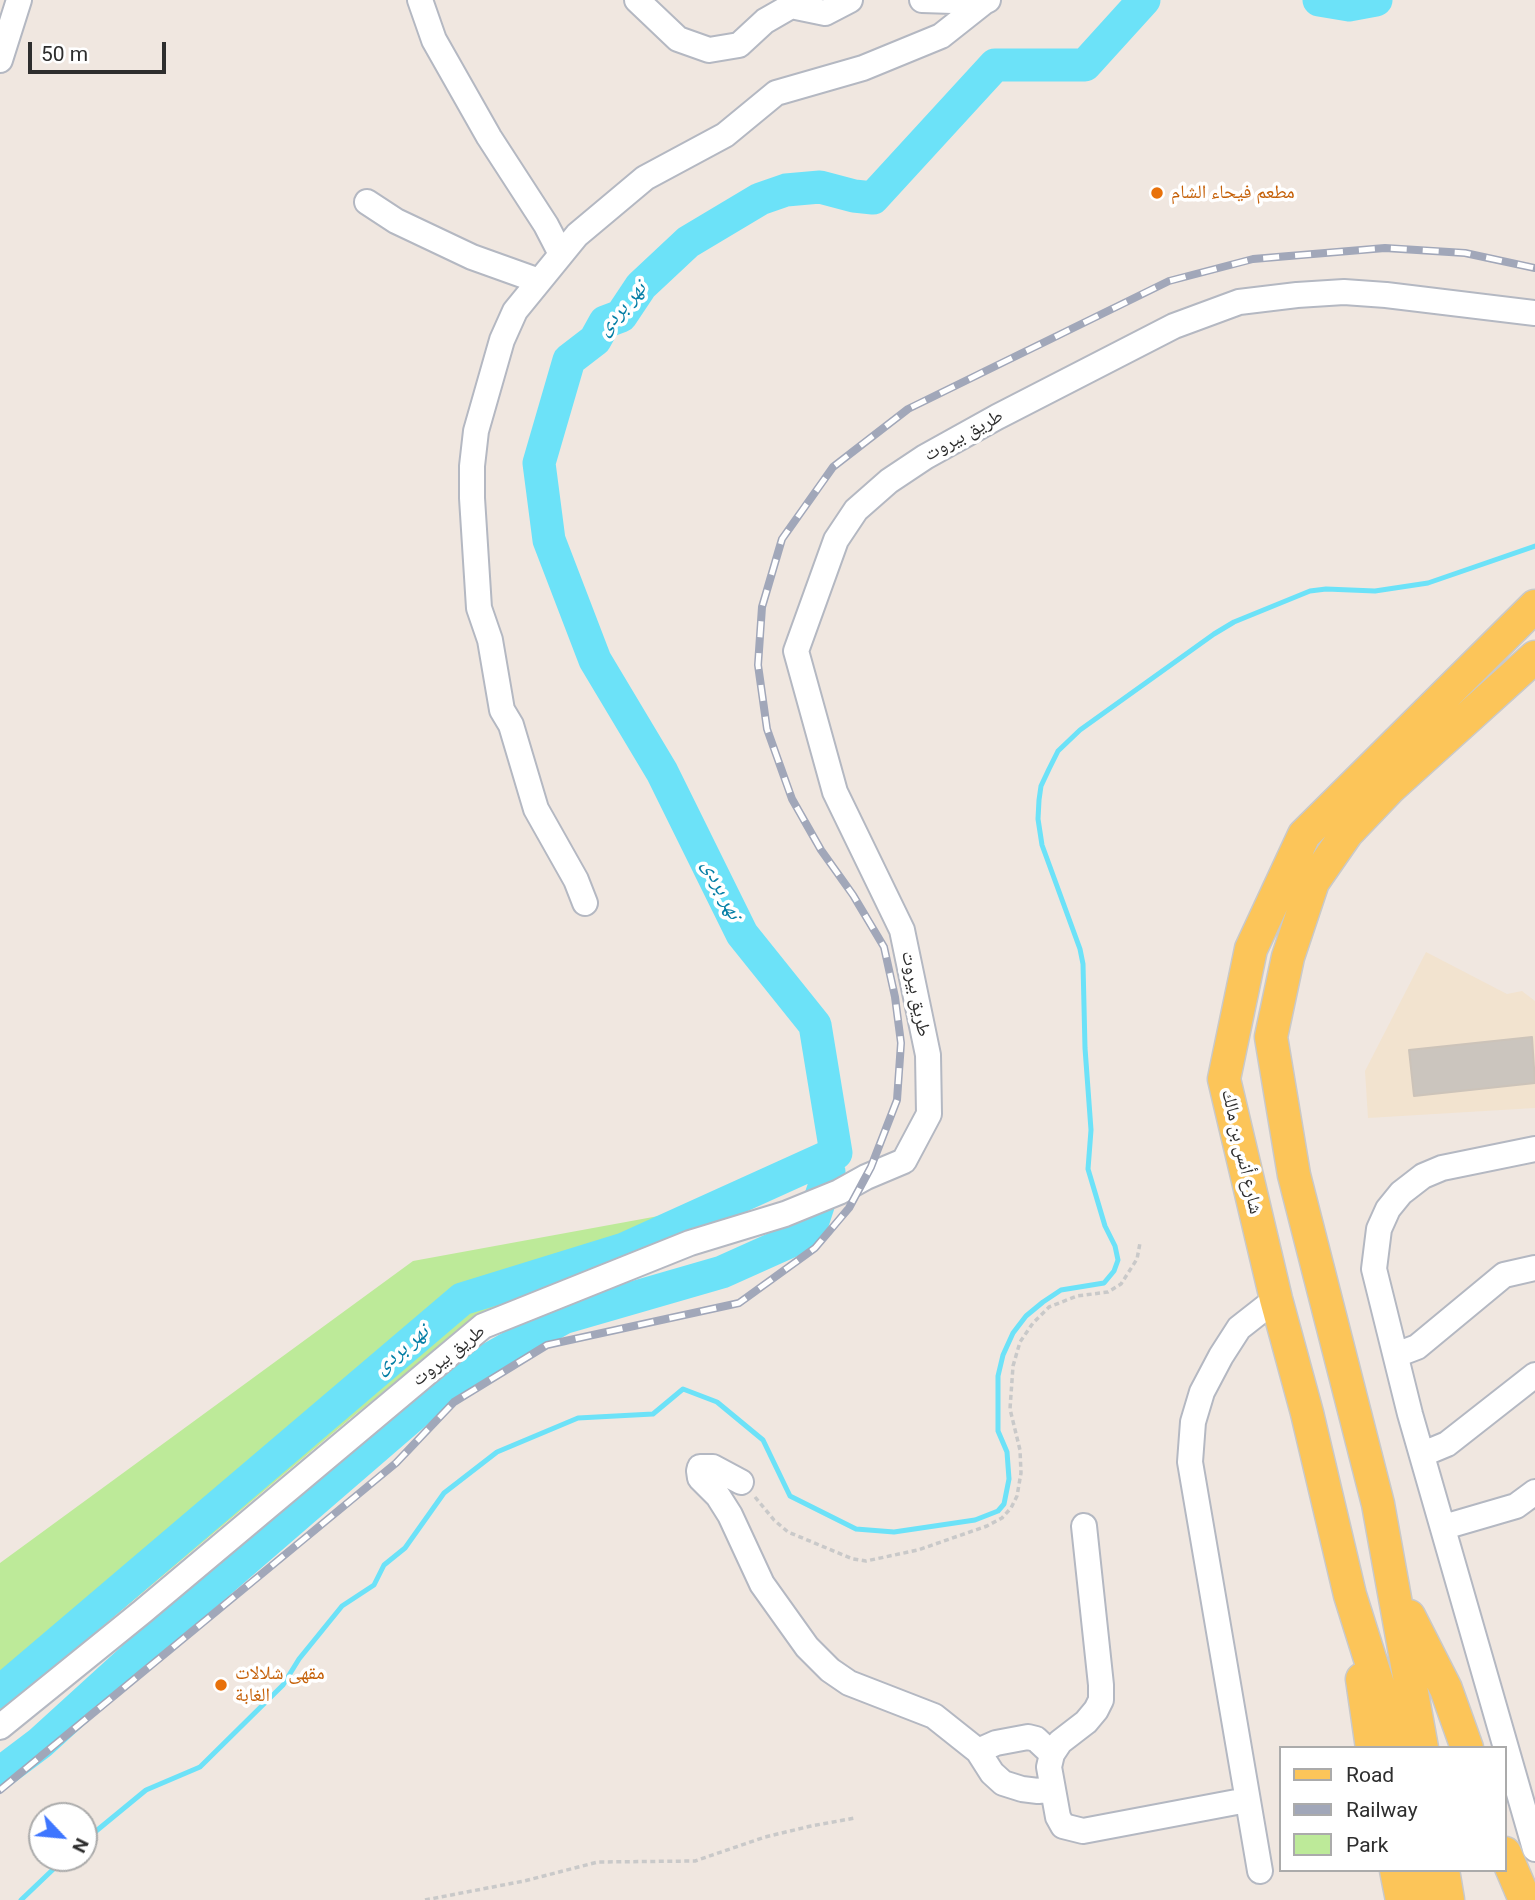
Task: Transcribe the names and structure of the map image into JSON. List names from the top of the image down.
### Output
{
  "streets": {
    "main road": ["شارع أنس بن مالك"],
    "street": ["طريق بيروت"]
  },
  "water": ["نهر بردى"],
  "places": ["مطعم فيحاء الشام", "مقهى شلالات الغابة"],
  "legend": ["Road", "Railway", "Park"],
  "scale_bar": "50 m",
  "north": "bottom right"
}
